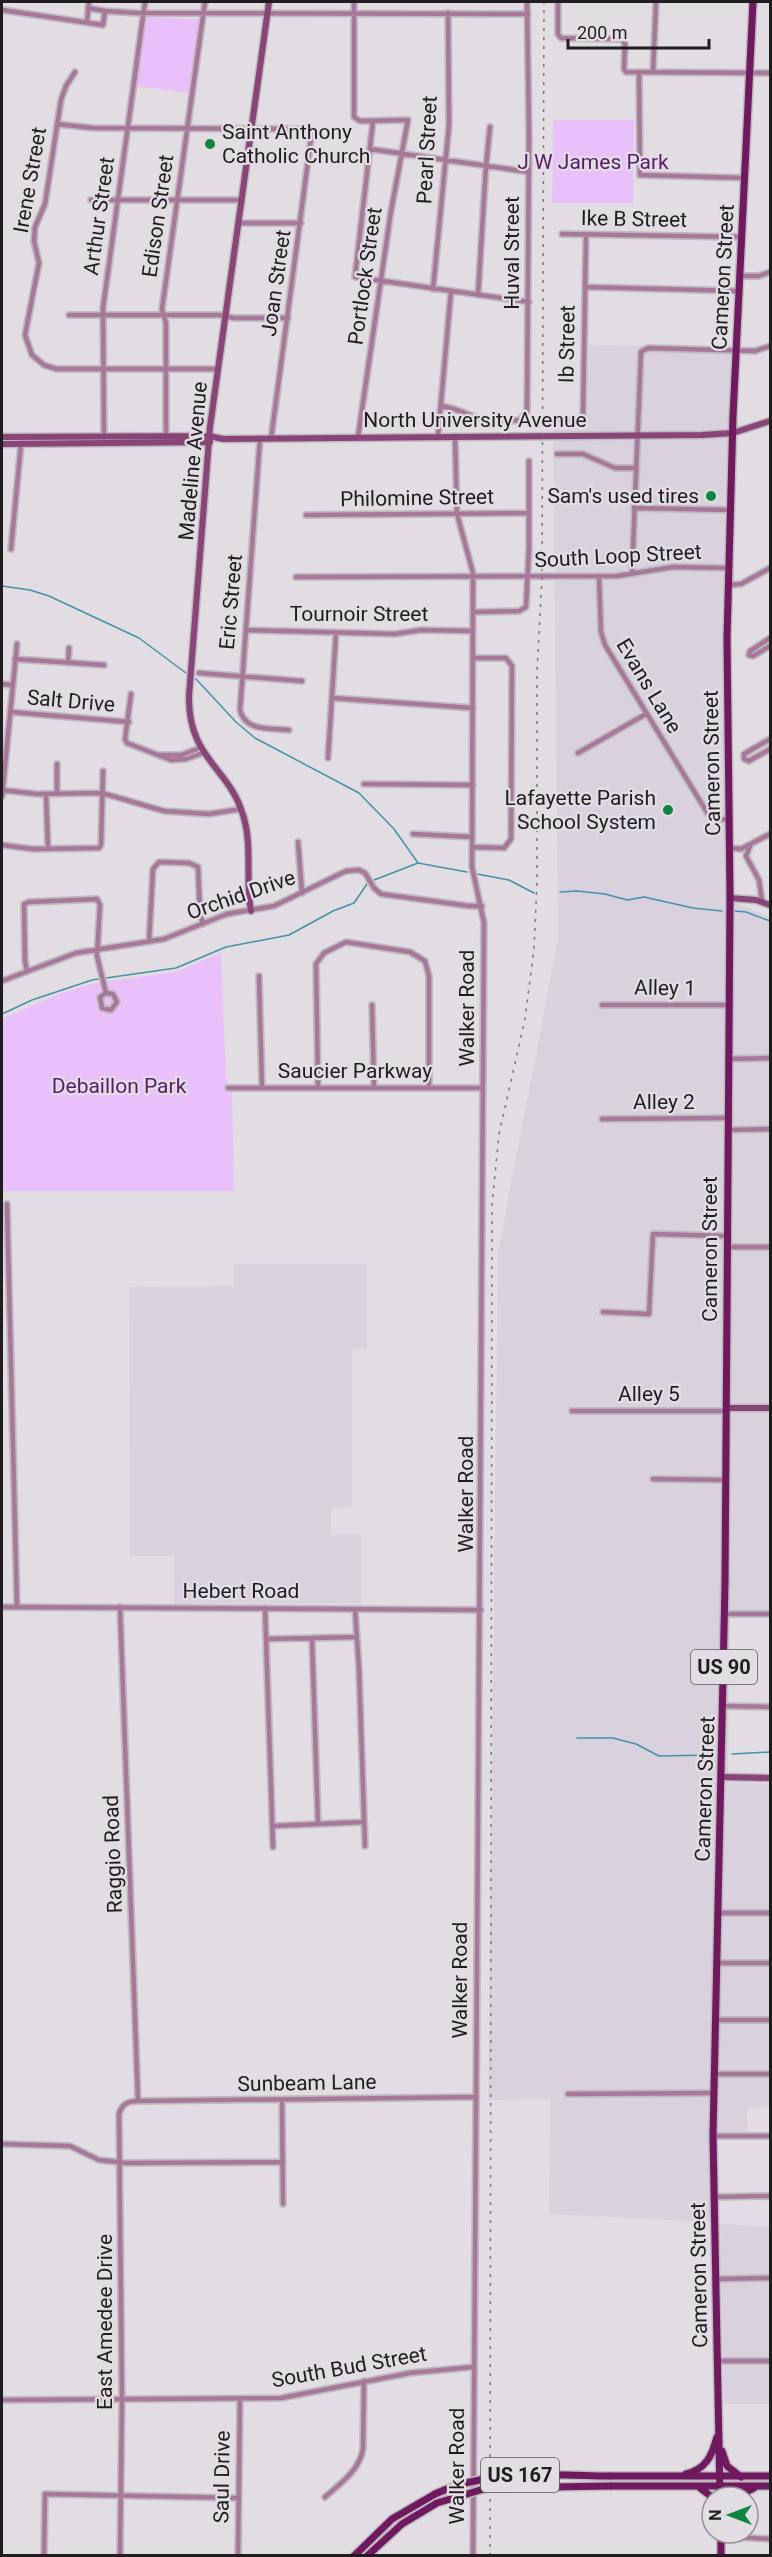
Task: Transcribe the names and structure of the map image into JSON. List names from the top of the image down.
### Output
{
  "streets": {
    "main road": [
      "Cameron Street",
      "North University Avenue",
      "Madeline Avenue",
      "US 90",
      "US 167"
    ],
    "street": [
      "Pearl Street",
      "Irene Street",
      "Arthur Street",
      "Edison Street",
      "Ike B Street",
      "Huval Street",
      "Portlock Street",
      "Joan Street",
      "Ib Street",
      "Philomine Street",
      "South Loop Street",
      "Eric Street",
      "Tournoir Street",
      "Evans Lane",
      "Salt Drive",
      "Orchid Drive",
      "Alley 1",
      "Walker Road",
      "Saucier Parkway",
      "Alley 2",
      "Alley 5",
      "Hebert Road",
      "Raggio Road",
      "Sunbeam Lane",
      "East Amedee Drive",
      "South Bud Street",
      "Saul Drive"
    ]
  },
  "crossings": [
    ["Irene Street", "Arthur Street"],
    ["Irene Street", "Edison Street"],
    ["Irene Street", "Madeline Avenue"],
    ["Arthur Street", "North University Avenue"],
    ["Edison Street", "North University Avenue"],
    ["Ike B Street", "Cameron Street"],
    ["Ike B Street", "Ib Street"],
    ["Portlock Street", "North University Avenue"],
    ["Cameron Street", "North University Avenue"],
    ["Cameron Street", "South Loop Street"],
    ["Cameron Street", "Evans Lane"],
    ["Cameron Street", "Alley 1"],
    ["Cameron Street", "Alley 2"],
    ["Cameron Street", "Alley 5"],
    ["Cameron Street", "US 167"],
    ["Joan Street", "North University Avenue"],
    ["Joan Street", "Madeline Avenue"],
    ["North University Avenue", "Madeline Avenue"],
    ["North University Avenue", "Eric Street"],
    ["North University Avenue", "Walker Road"],
    ["Madeline Avenue", "Orchid Drive"],
    ["Philomine Street", "Walker Road"],
    ["South Loop Street", "Evans Lane"],
    ["South Loop Street", "Walker Road"],
    ["Eric Street", "Tournoir Street"],
    ["Tournoir Street", "Walker Road"],
    ["Orchid Drive", "Walker Road"],
    ["Walker Road", "Saucier Parkway"],
    ["Walker Road", "Hebert Road"],
    ["Walker Road", "Sunbeam Lane"],
    ["Walker Road", "South Bud Street"],
    ["Hebert Road", "Raggio Road"],
    ["Raggio Road", "Sunbeam Lane"],
    ["Raggio Road", "East Amedee Drive"],
    ["Sunbeam Lane", "East Amedee Drive"],
    ["East Amedee Drive", "South Bud Street"],
    ["South Bud Street", "Saul Drive"]
  ],
  "parks": ["J W James Park", "Debaillon Park"],
  "places": ["Saint Anthony Catholic Church", "Sam's used tires", "Lafayette Parish School System"],
  "scale_bar": "200 m",
  "north": "left"
}
